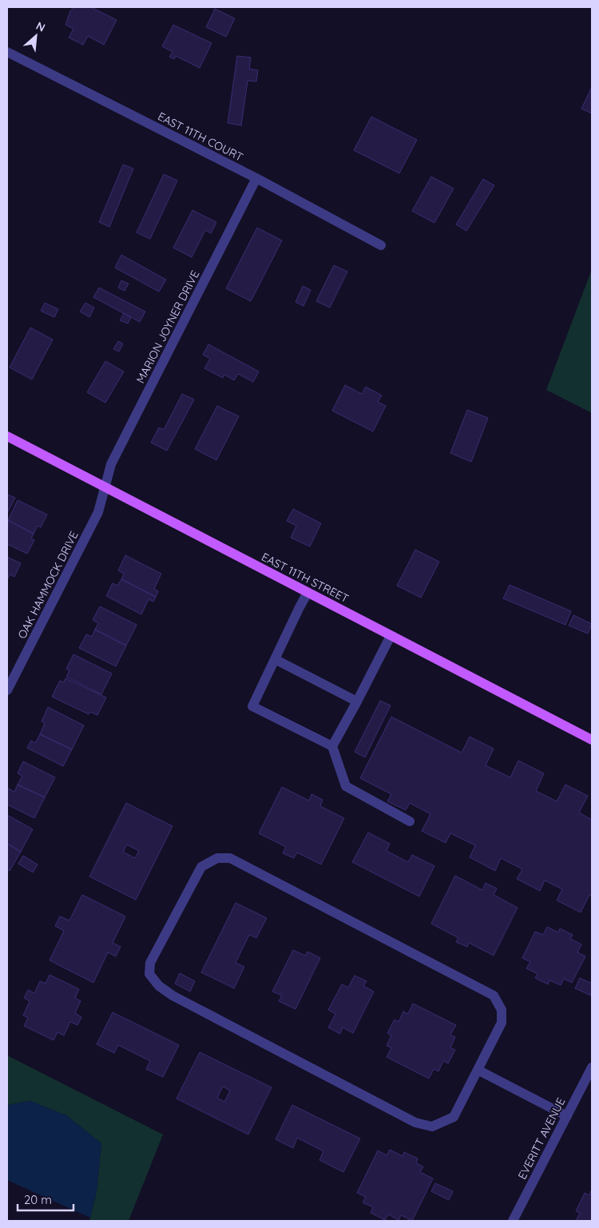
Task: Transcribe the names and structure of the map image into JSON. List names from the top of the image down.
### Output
{
  "streets": {
    "main road": ["EAST 11TH STREET"],
    "street": [
      "EAST 11TH COURT",
      "MARION JOYNER DRIVE",
      "OAK HAMMOCK DRIVE",
      "EVERITT AVENUE"
    ]
  },
  "crossings": [
    ["EAST 11TH COURT", "MARION JOYNER DRIVE"],
    ["MARION JOYNER DRIVE", "EAST 11TH STREET"],
    ["MARION JOYNER DRIVE", "OAK HAMMOCK DRIVE"],
    ["EAST 11TH STREET", "OAK HAMMOCK DRIVE"]
  ],
  "scale_bar": "20 m",
  "north": "top right"
}
